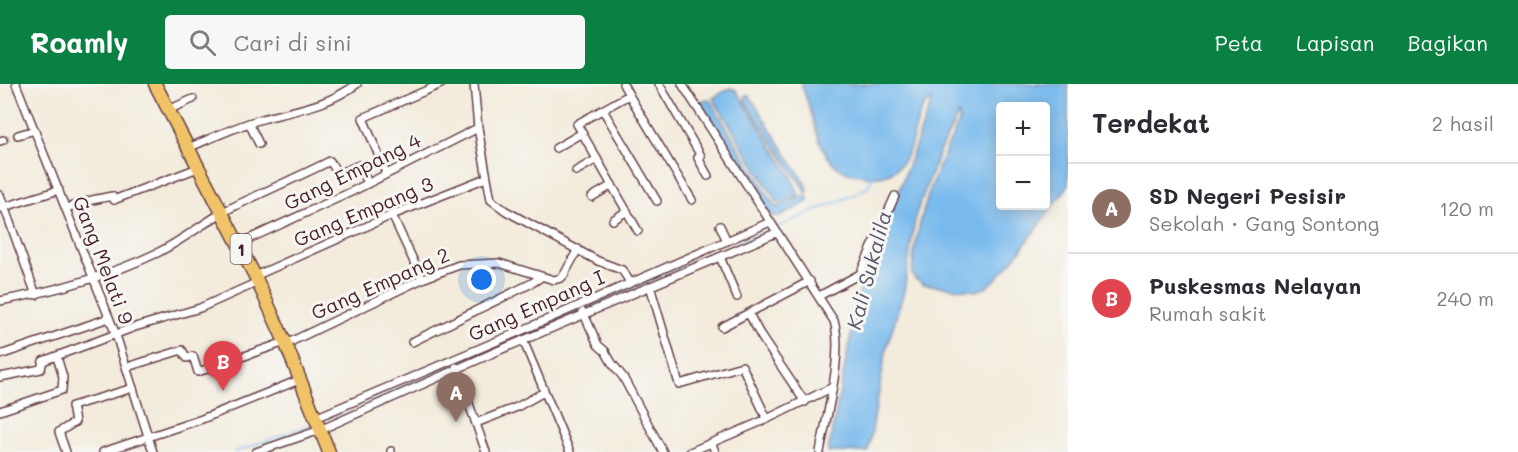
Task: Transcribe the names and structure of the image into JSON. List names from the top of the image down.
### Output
{
  "streets": {
    "highway": ["1"],
    "street": [
      "Gang Empang 4",
      "Gang Empang 3",
      "Gang Melati 9",
      "Gang Empang 2",
      "Gang Empang I"
    ]
  },
  "crossings": [
    ["Gang Empang 4", "1"],
    ["Gang Empang 3", "1"],
    ["Gang Empang 3", "Gang Melati 9"],
    ["1", "Gang Empang 2"],
    ["1", "Gang Empang I"],
    ["Gang Melati 9", "Gang Empang 2"]
  ],
  "water": ["Kali Sukalila"],
  "page": {
    "header": "Roamly",
    "search": "Cari di sini",
    "nav": ["Peta", "Lapisan", "Bagikan"],
    "heading": ["Terdekat", "2 hasil"],
    "map_buttons": ["+", "−"],
    "list": [
      {
        "mark": "A",
        "name": "SD Negeri Pesisir",
        "note": "Sekolah · Gang Sontong",
        "value": "120 m"
      },
      {
        "mark": "B",
        "name": "Puskesmas Nelayan",
        "note": "Rumah sakit",
        "value": "240 m"
      }
    ],
    "pins": ["B", "A"]
  }
}
